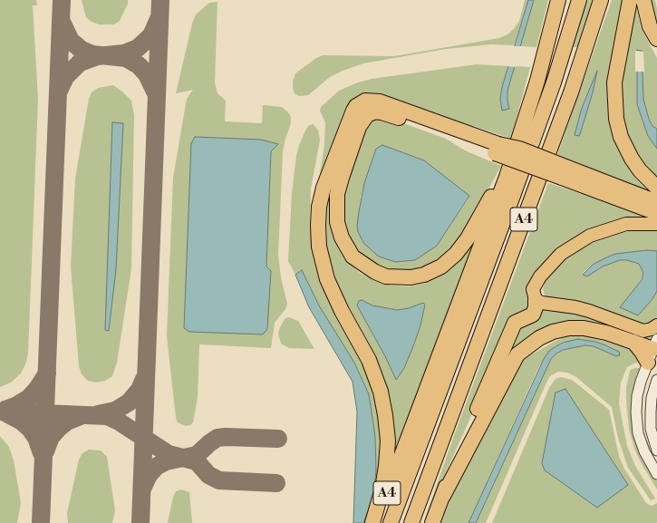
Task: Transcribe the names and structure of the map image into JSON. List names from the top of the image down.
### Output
{
  "streets": {
    "highway": ["A4"]
  }
}
